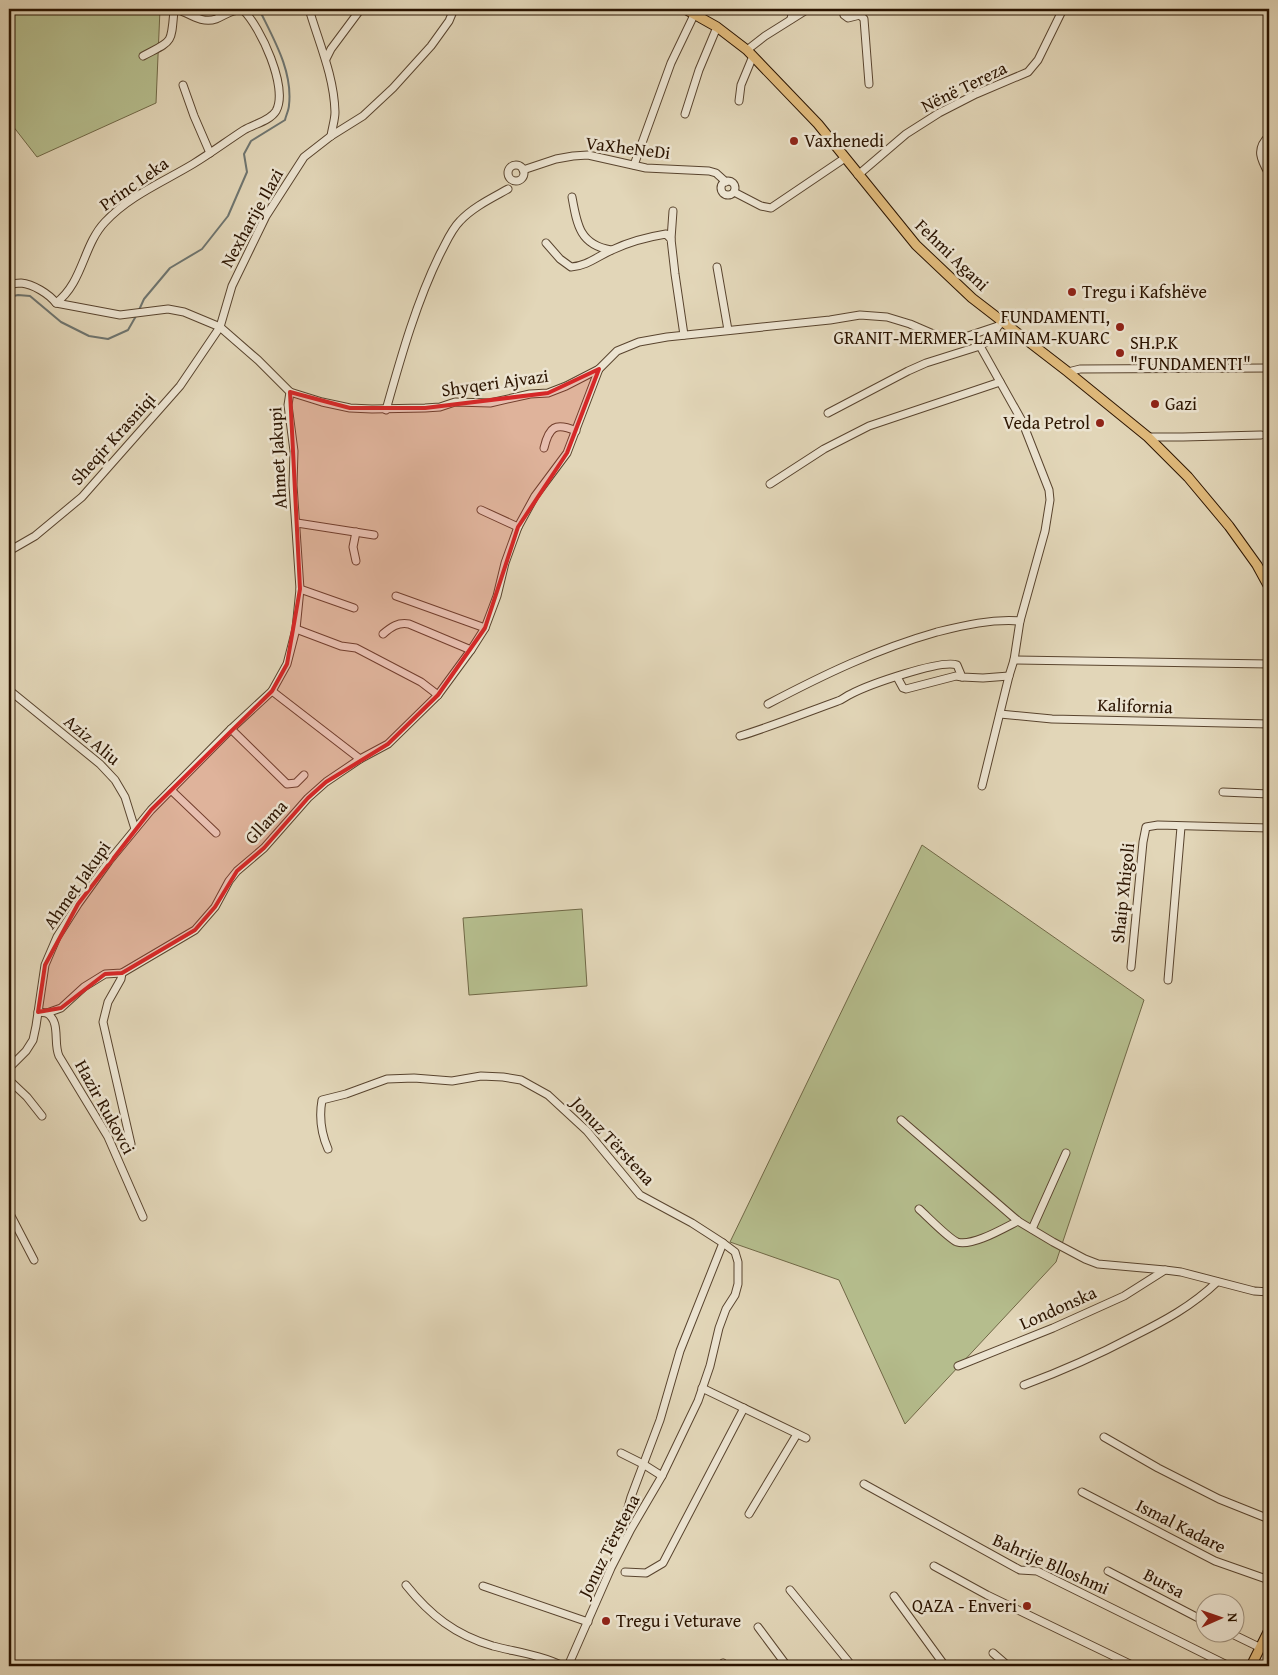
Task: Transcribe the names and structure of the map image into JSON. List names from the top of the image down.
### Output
{
  "streets": {
    "main road": ["Fehmi Agani"],
    "street": [
      "Nënë Tereza",
      "VaXheNeDi",
      "Princ Leka",
      "Nexharije Ilazi",
      "Shyqeri Ajvazi",
      "Sheqir Krasniqi",
      "Ahmet Jakupi",
      "Kalifornia",
      "Aziz Aliu",
      "Gllama",
      "Shaip Xhigoli",
      "Hazir Rukovci",
      "Jonuz Tërstena",
      "Londonska",
      "Ismal Kadare",
      "Bahrije Blloshmi",
      "Bursa"
    ]
  },
  "crossings": [
    ["Nënë Tereza", "Fehmi Agani"],
    ["VaXheNeDi", "Fehmi Agani"],
    ["Princ Leka", "Shyqeri Ajvazi"],
    ["Nexharije Ilazi", "Shyqeri Ajvazi"],
    ["Nexharije Ilazi", "Sheqir Krasniqi"],
    ["Fehmi Agani", "Shyqeri Ajvazi"],
    ["Shyqeri Ajvazi", "Sheqir Krasniqi"],
    ["Shyqeri Ajvazi", "Ahmet Jakupi"],
    ["Shyqeri Ajvazi", "Gllama"],
    ["Ahmet Jakupi", "Aziz Aliu"],
    ["Gllama", "Hazir Rukovci"]
  ],
  "places": [
    "Vaxhenedi",
    "Tregu i Kafshëve",
    "FUNDAMENTI, GRANIT-MERMER-LAMINAM-KUARC",
    "SH.P.K \"FUNDAMENTI\"",
    "Gazi",
    "Veda Petrol",
    "QAZA - Enveri",
    "Tregu i Veturave"
  ],
  "north": "right"
}
